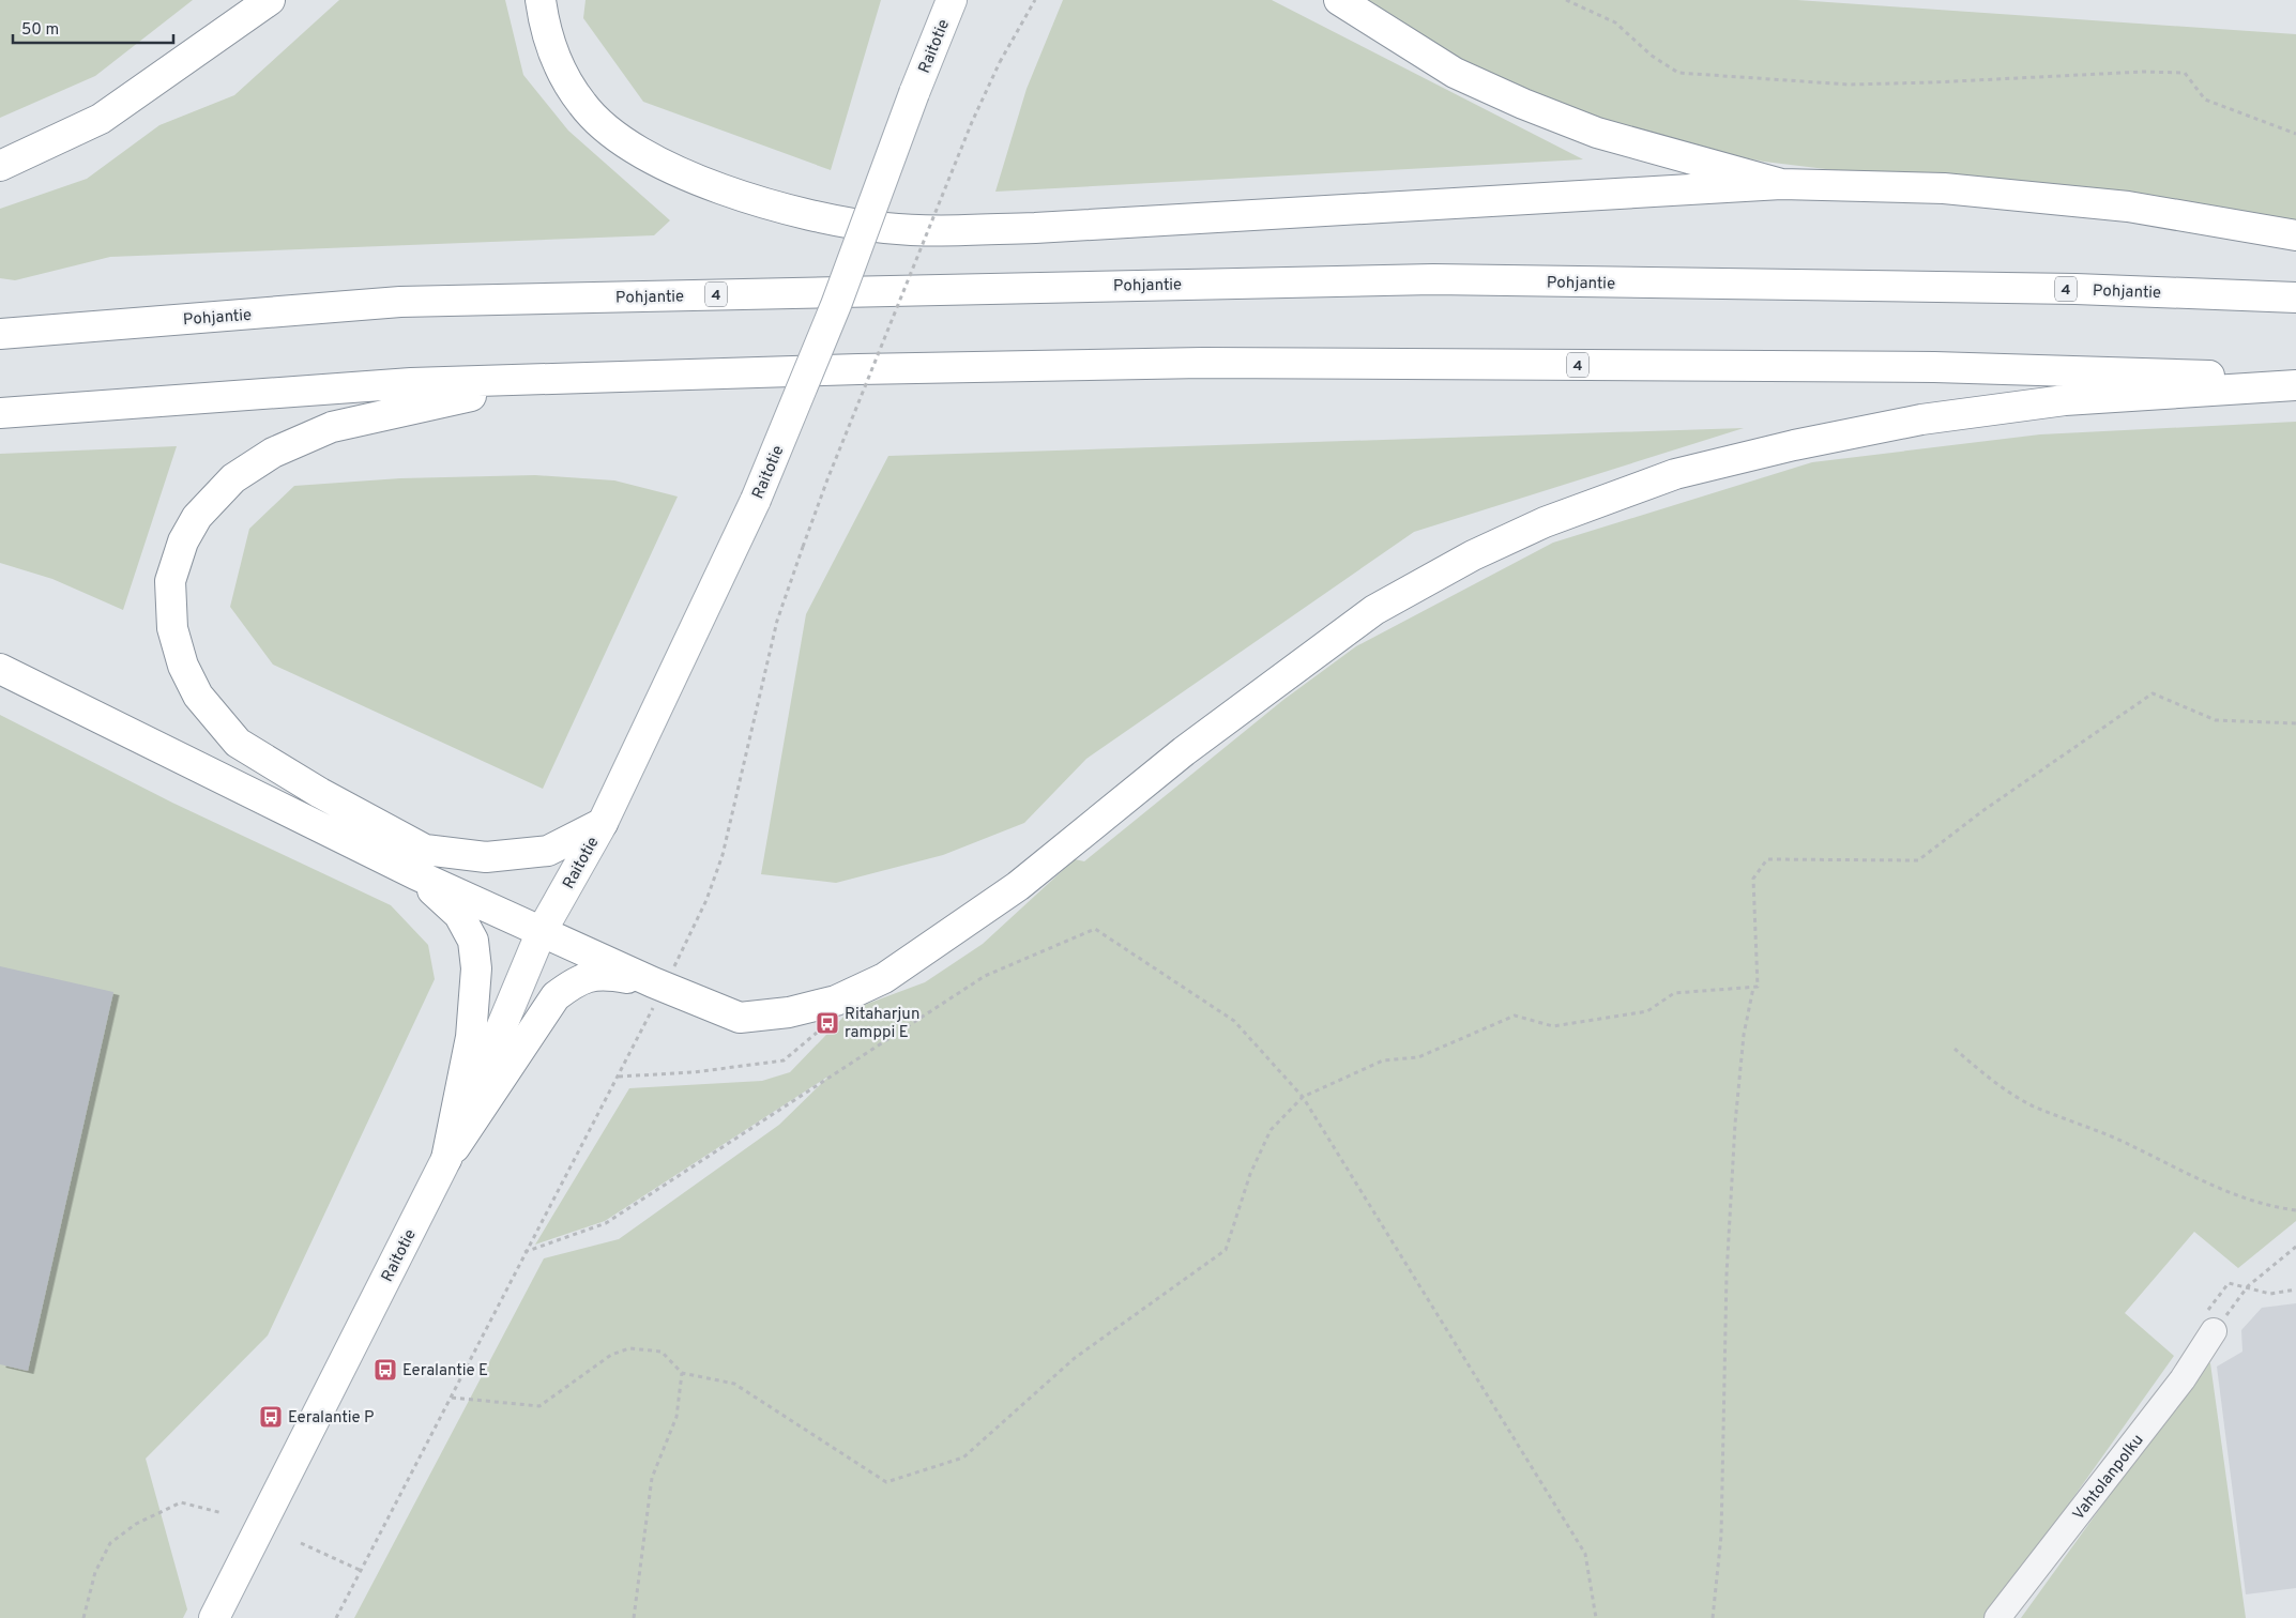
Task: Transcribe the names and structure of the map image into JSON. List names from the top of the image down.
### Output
{
  "streets": {
    "main road": ["Raitotie", "Pohjantie", "4"],
    "street": ["Vahtolanpolku"]
  },
  "places": {
    "bus stop": ["Ritaharjun ramppi E", "Eeralantie E", "Eeralantie P"]
  },
  "scale_bar": "50 m"
}
